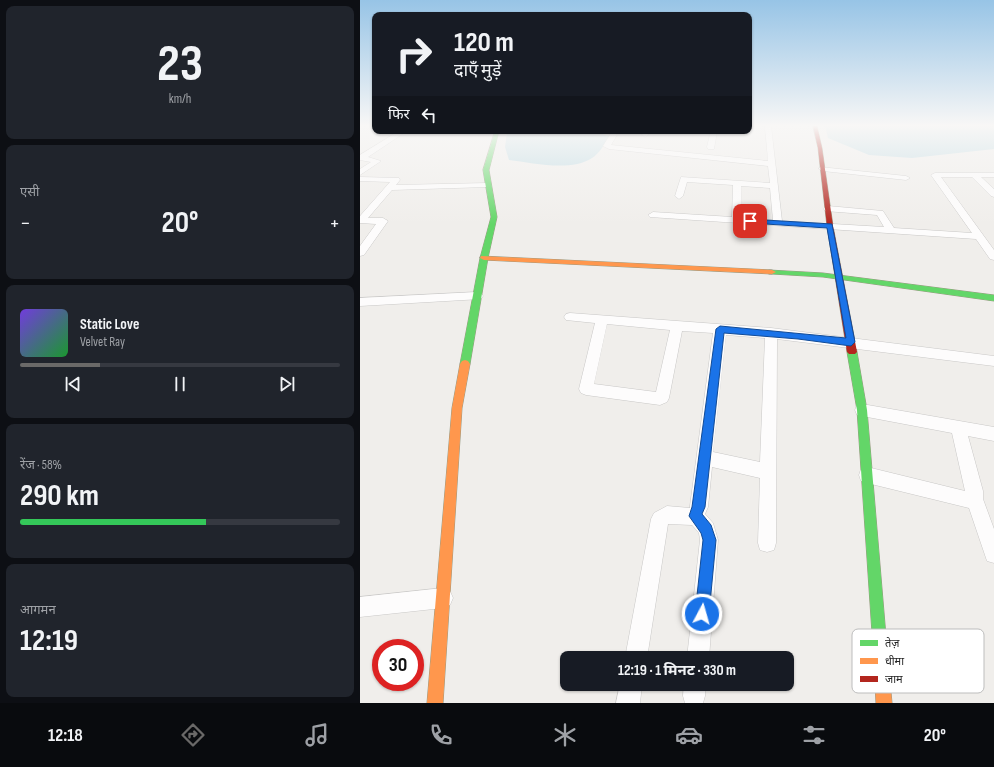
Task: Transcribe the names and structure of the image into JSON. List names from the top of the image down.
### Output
{
  "legend": ["तेज़", "धीमा", "जाम"],
  "page": {
    "tile": [
      ["23", "km/h"],
      "एसी",
      ["रेंज · 58%", "290 km"],
      ["आगमन", "12:19"]
    ],
    "turn": ["120 m", "दाएँ मुड़ें"],
    "then": "फिर",
    "heat": ["−", "20°", "+"],
    "song": ["Static Love", "Velvet Ray"],
    "limit": "30",
    "trip": "12:19 · 1 मिनट · 330 m",
    "tabs": ["12:18", "20°"]
  }
}
